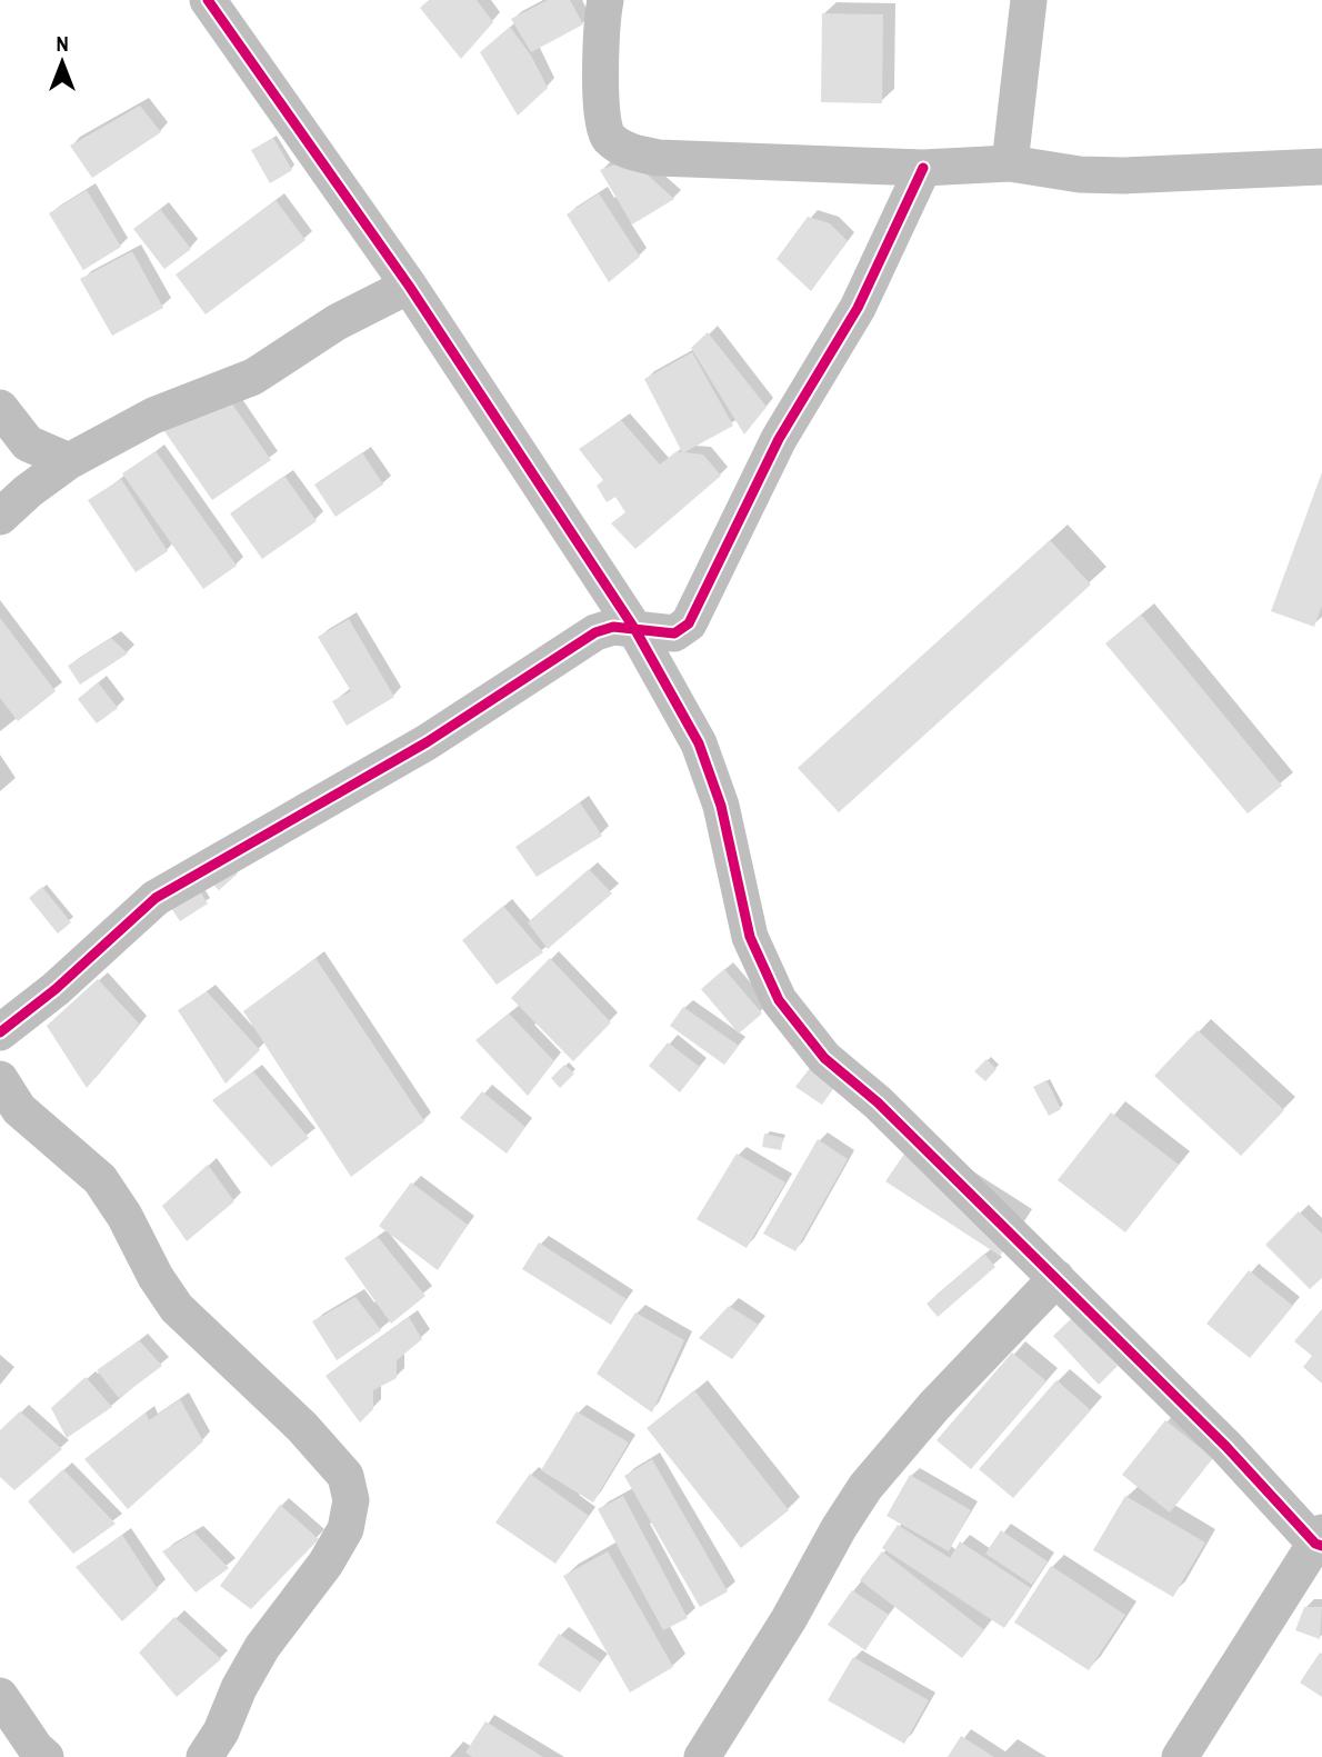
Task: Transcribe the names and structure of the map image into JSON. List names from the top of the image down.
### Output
{
  "north": "top"
}
